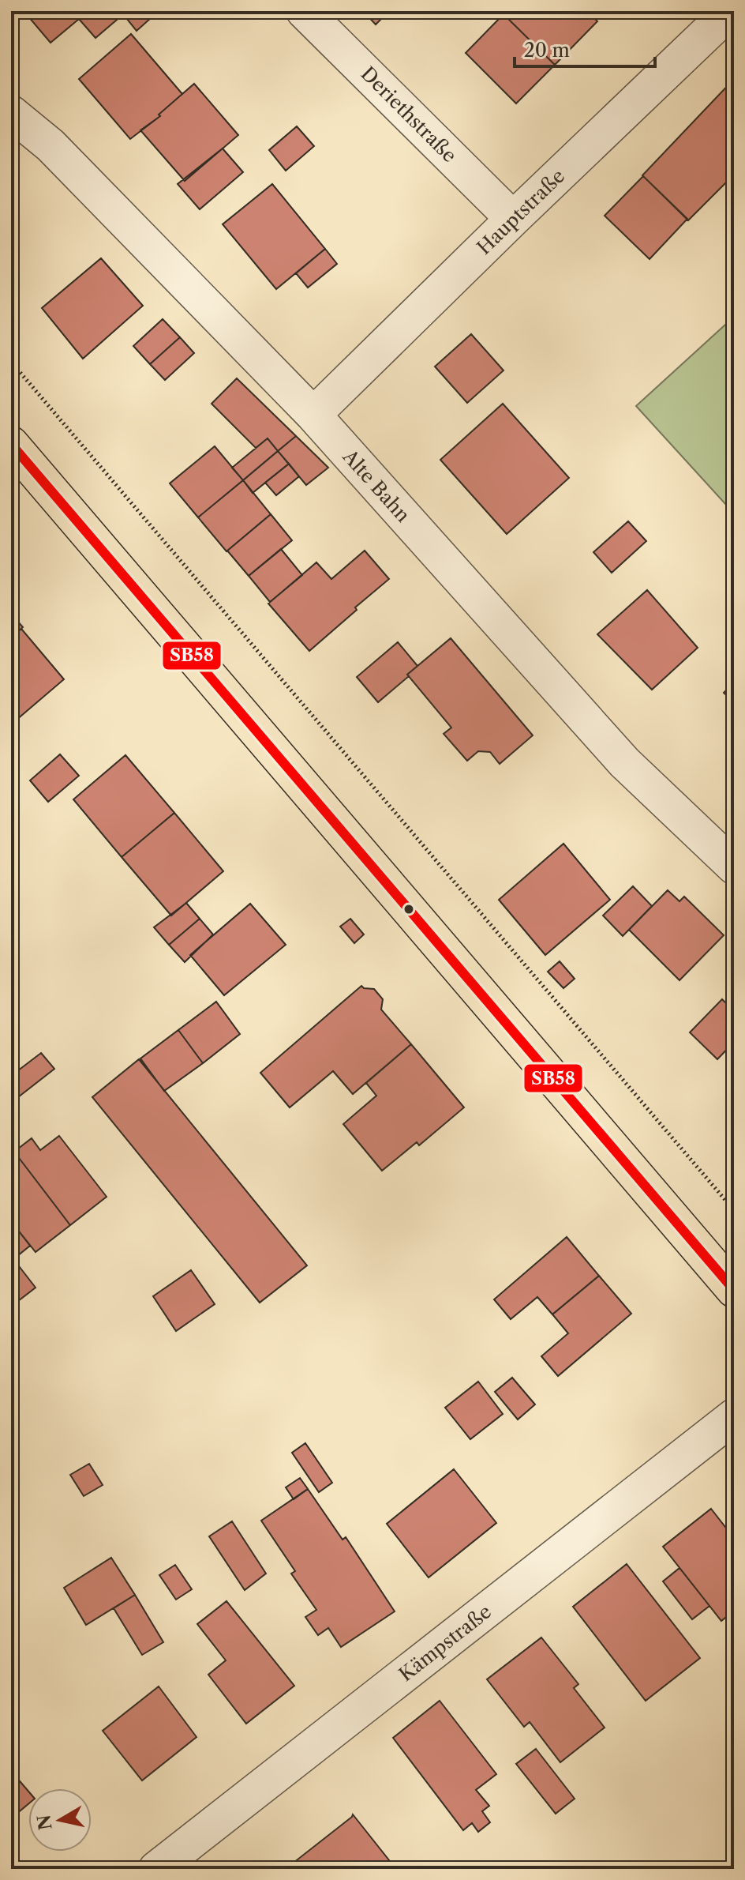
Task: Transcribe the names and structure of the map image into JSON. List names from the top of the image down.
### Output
{
  "streets": {
    "street": [
      "Deriethstraße",
      "Hauptstraße",
      "Alte Bahn",
      "Kämpstraße"
    ]
  },
  "crossings": [
    ["Deriethstraße", "Hauptstraße"],
    ["Hauptstraße", "Alte Bahn"]
  ],
  "lines": ["transit line SB58"],
  "scale_bar": "20 m",
  "north": "left"
}
